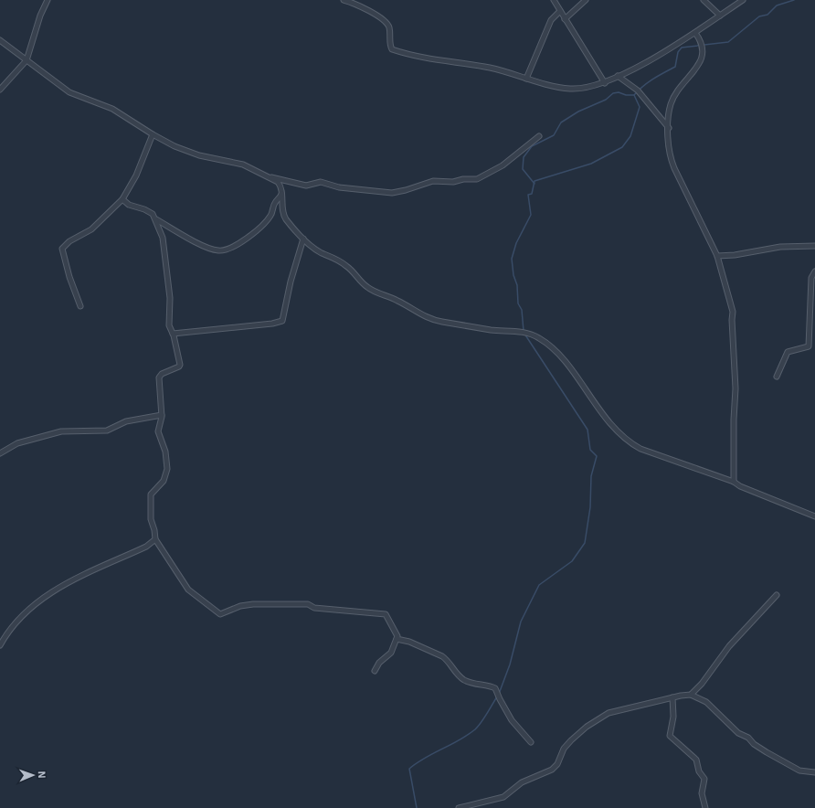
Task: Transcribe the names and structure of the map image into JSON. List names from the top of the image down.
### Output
{
  "north": "right"
}
